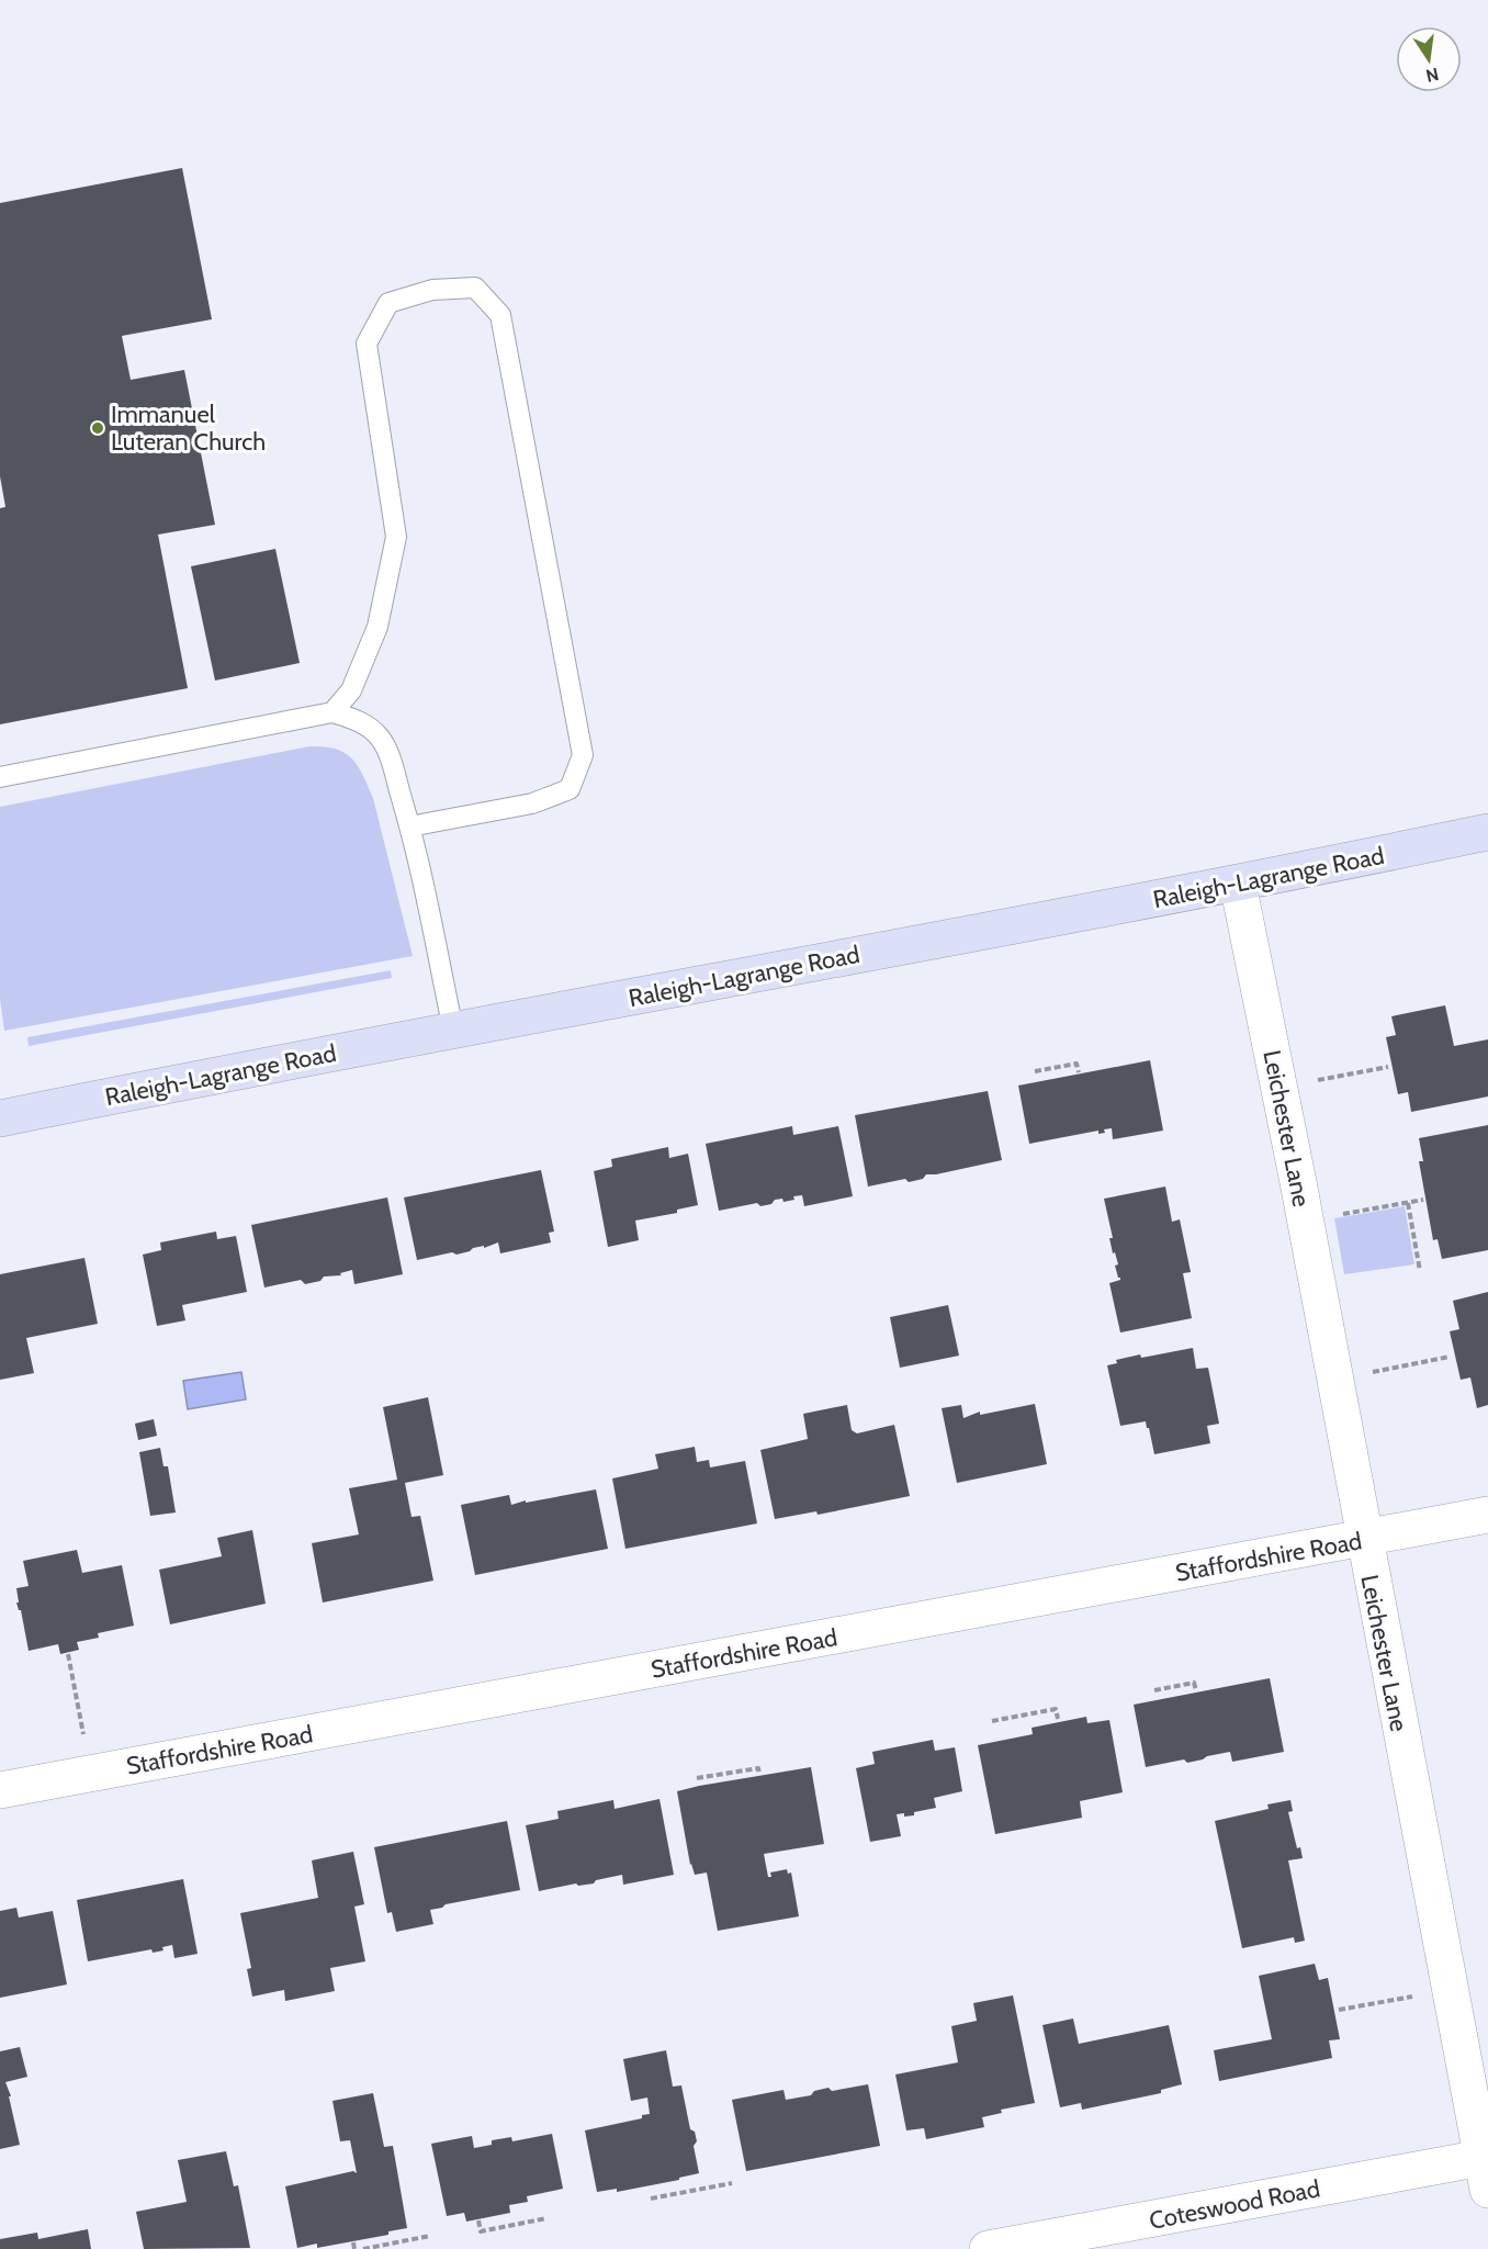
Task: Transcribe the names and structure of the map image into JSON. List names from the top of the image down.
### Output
{
  "streets": {
    "main road": ["Raleigh-Lagrange Road"],
    "street": ["Leichester Lane", "Staffordshire Road", "Coteswood Road"]
  },
  "crossings": [
    ["Raleigh-Lagrange Road", "Leichester Lane"],
    ["Leichester Lane", "Staffordshire Road"],
    ["Leichester Lane", "Coteswood Road"]
  ],
  "places": ["Immanuel Luteran Church"],
  "north": "bottom"
}
